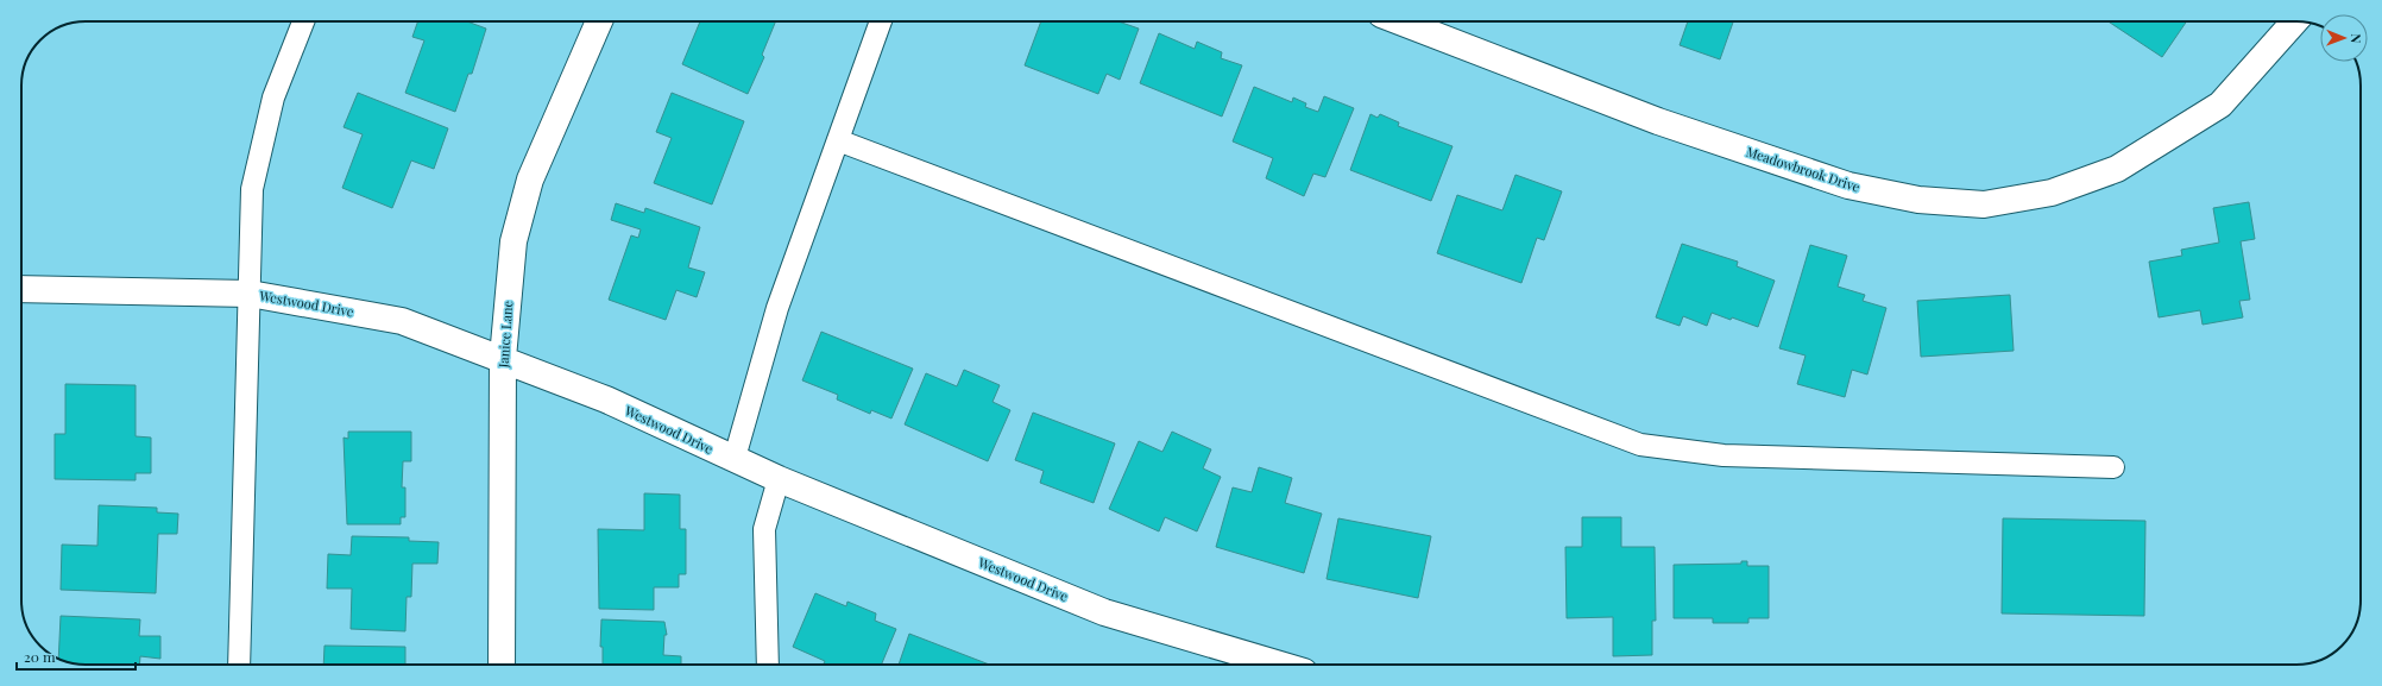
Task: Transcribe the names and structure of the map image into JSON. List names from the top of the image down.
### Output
{
  "streets": {
    "street": ["Meadowbrook Drive", "Westwood Drive", "Janice Lane"]
  },
  "crossings": [
    ["Westwood Drive", "Janice Lane"]
  ],
  "scale_bar": "20 m",
  "north": "right"
}
